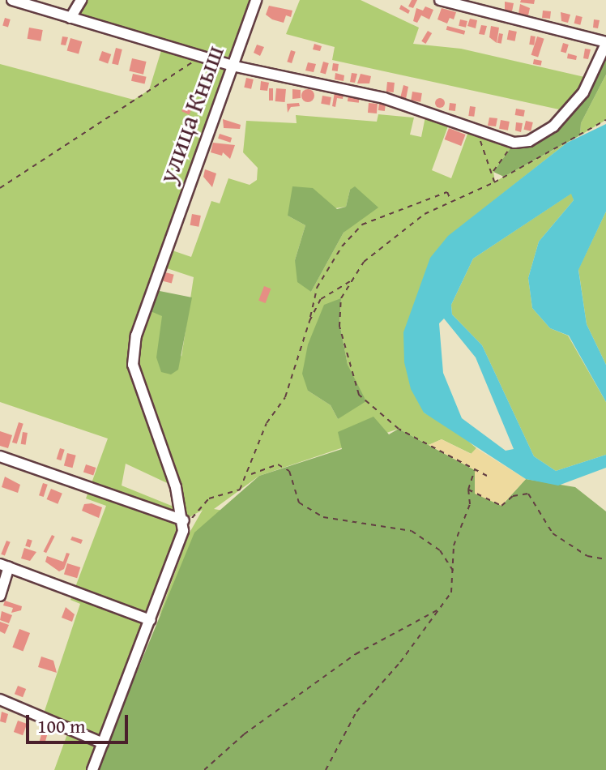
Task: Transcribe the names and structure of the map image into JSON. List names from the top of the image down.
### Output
{
  "streets": {
    "street": ["улица Кныш"]
  },
  "scale_bar": "100 m"
}
